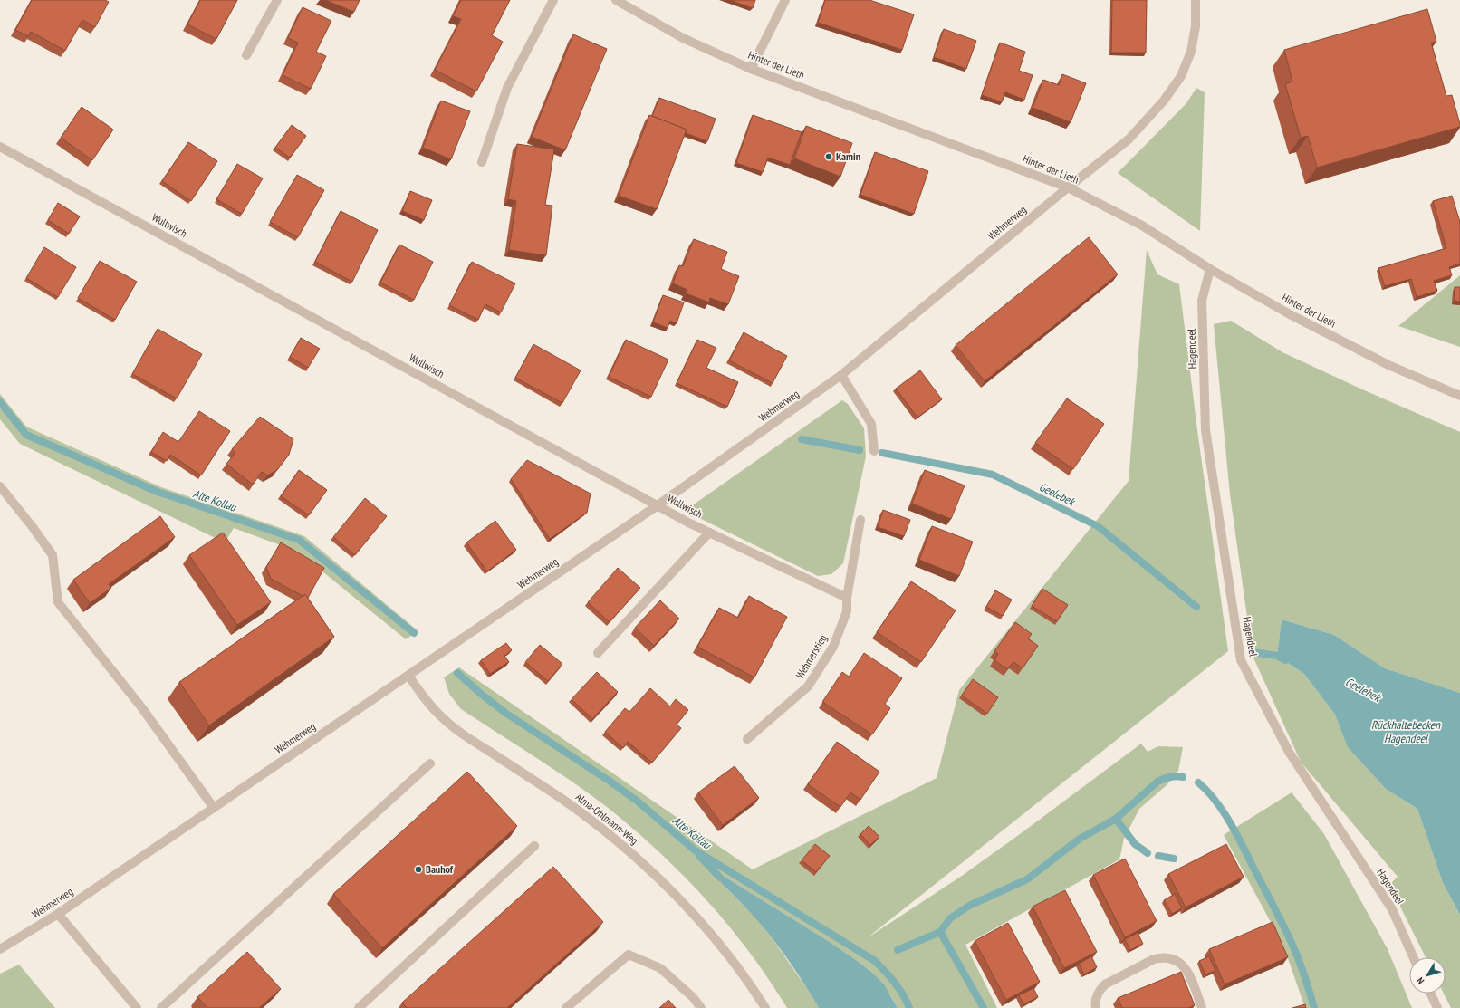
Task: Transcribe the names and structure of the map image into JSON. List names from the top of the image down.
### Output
{
  "streets": {
    "street": [
      "Hinter der Lieth",
      "Wehmerweg",
      "Wullwisch",
      "Hagendeel",
      "Wehmerstieg",
      "Alma-Ohlmann-Weg"
    ]
  },
  "crossings": [
    ["Hinter der Lieth", "Wehmerweg"],
    ["Hinter der Lieth", "Hagendeel"],
    ["Wehmerweg", "Wullwisch"],
    ["Wehmerweg", "Alma-Ohlmann-Weg"],
    ["Wullwisch", "Wehmerstieg"]
  ],
  "water": ["Geelebek", "Alte Kollau", "Rückhaltebecken Hagendeel"],
  "places": ["Kamin", "Bauhof"],
  "north": "bottom left"
}
